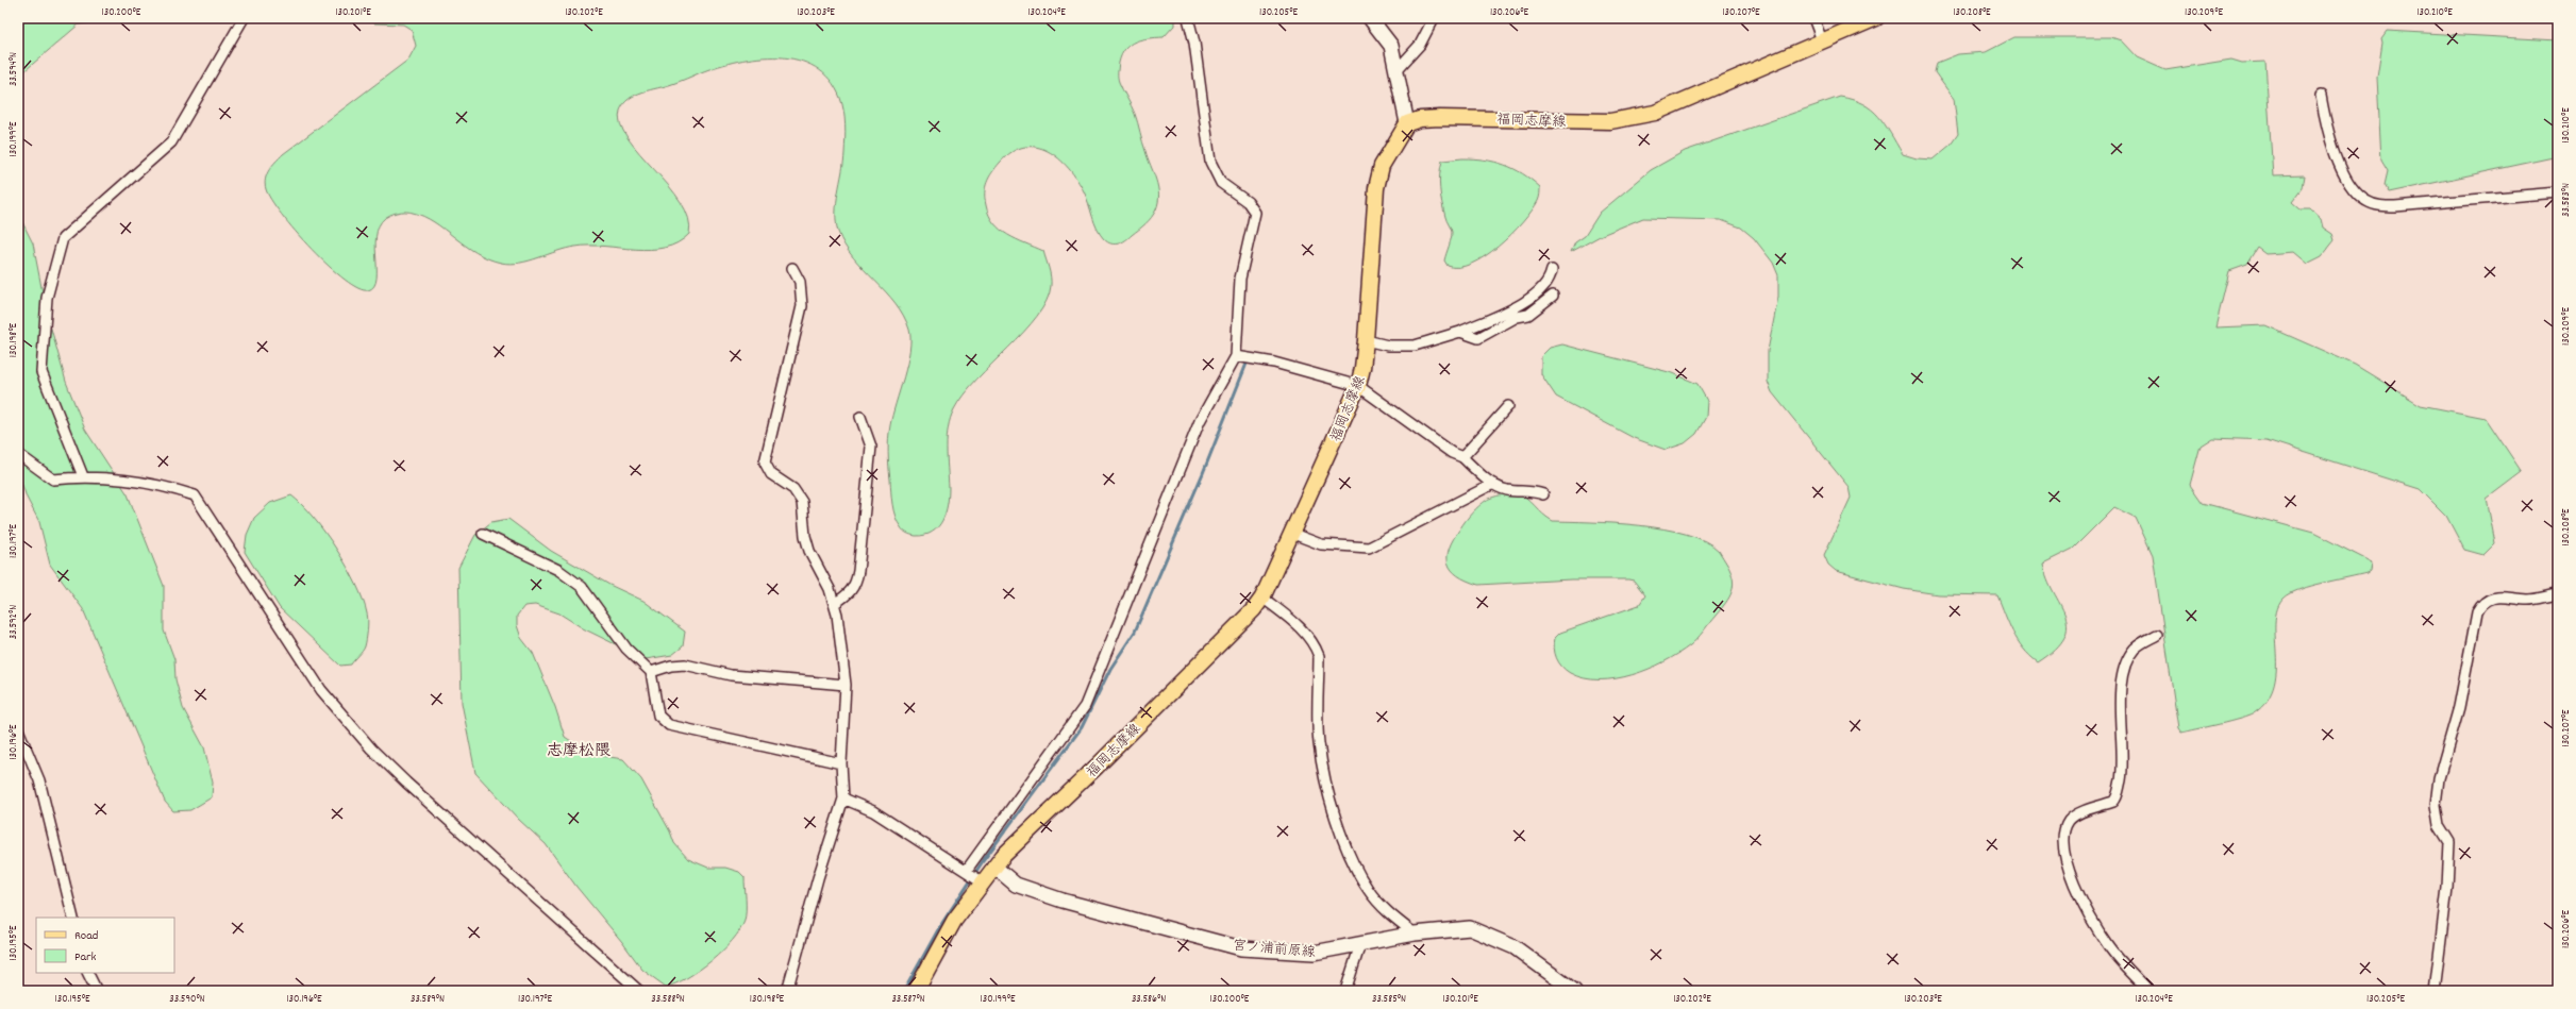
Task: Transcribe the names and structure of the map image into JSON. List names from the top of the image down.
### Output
{
  "streets": {
    "main road": ["福岡志摩線", "宮ノ浦前原線"]
  },
  "crossings": [
    ["福岡志摩線", "宮ノ浦前原線"]
  ],
  "districts": ["志摩松隈"],
  "legend": ["Road", "Park"],
  "coordinates": [
    "130.200°E",
    "130.201°E",
    "130.202°E",
    "130.203°E",
    "130.204°E",
    "130.205°E",
    "130.206°E",
    "130.207°E",
    "130.208°E",
    "130.209°E",
    "130.210°E",
    "33.594°N",
    "130.199°E",
    "33.583°N",
    "130.198°E",
    "130.197°E",
    "33.592°N",
    "130.196°E",
    "130.195°E",
    "33.590°N",
    "33.589°N",
    "33.588°N",
    "33.587°N",
    "33.586°N",
    "33.585°N"
  ]
}
